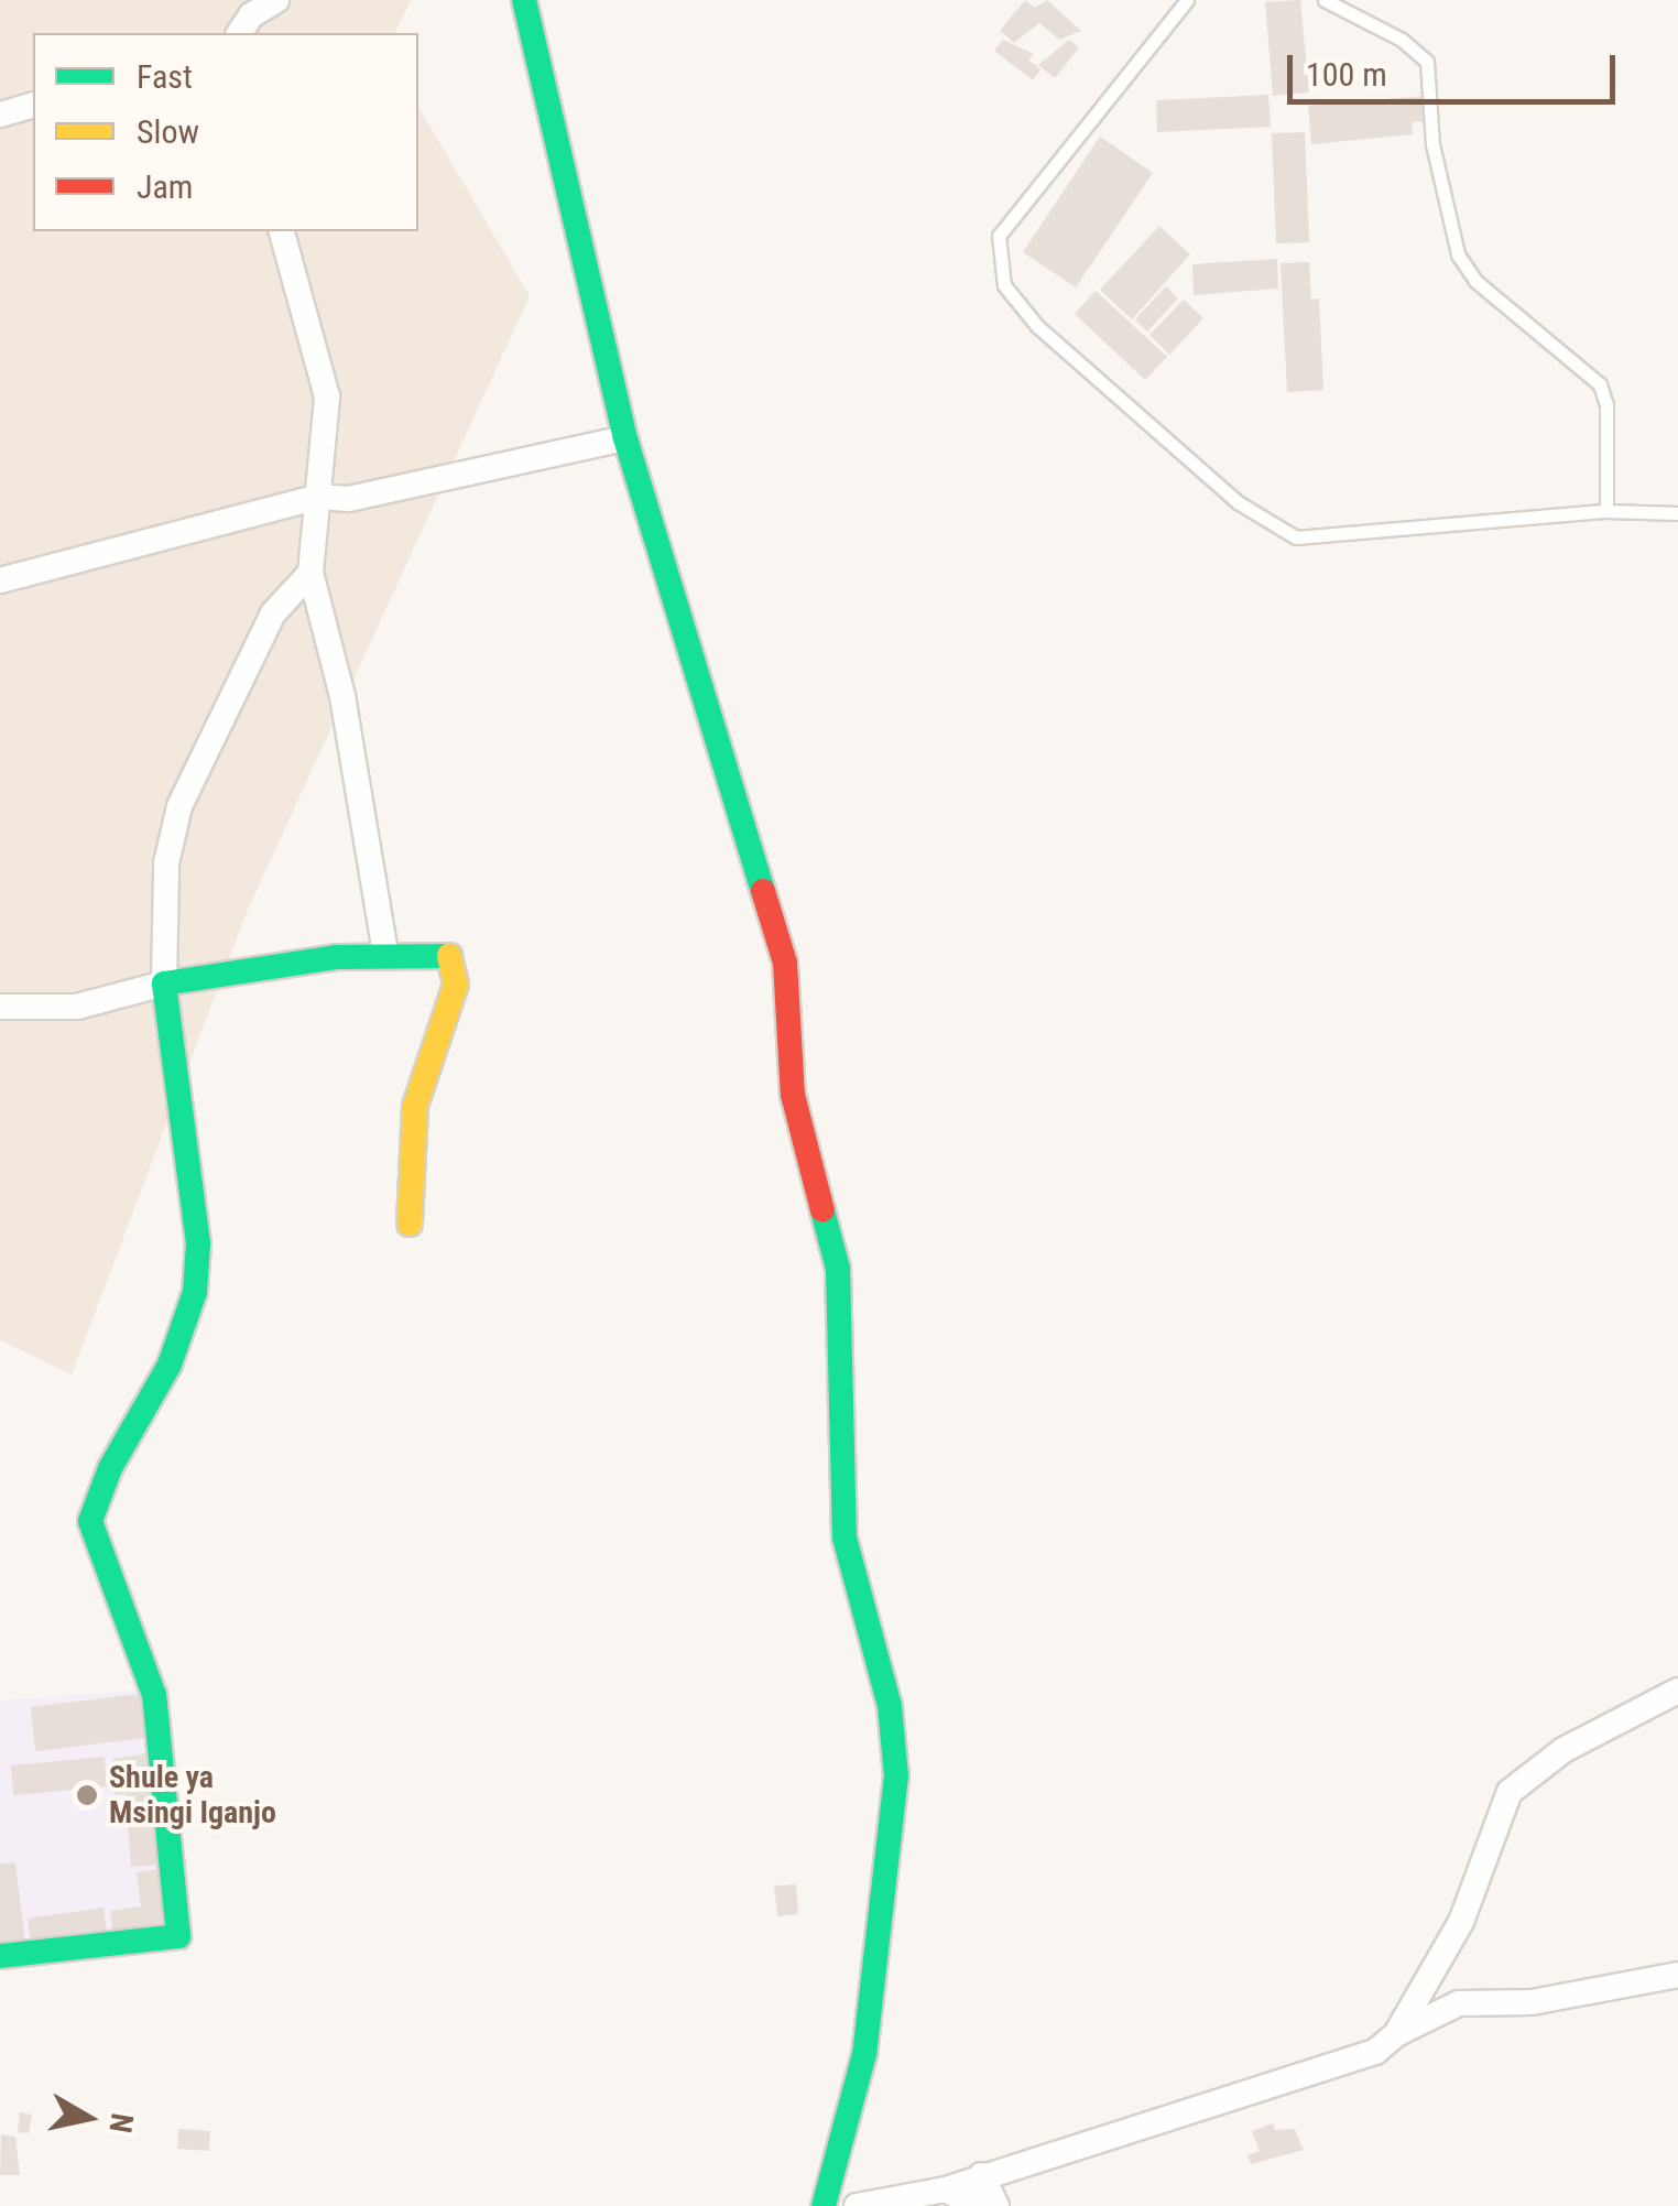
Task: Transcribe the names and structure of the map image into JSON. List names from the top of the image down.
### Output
{
  "places": ["Shule ya Msingi Iganjo"],
  "legend": ["Fast", "Slow", "Jam"],
  "scale_bar": "100 m",
  "north": "right"
}
